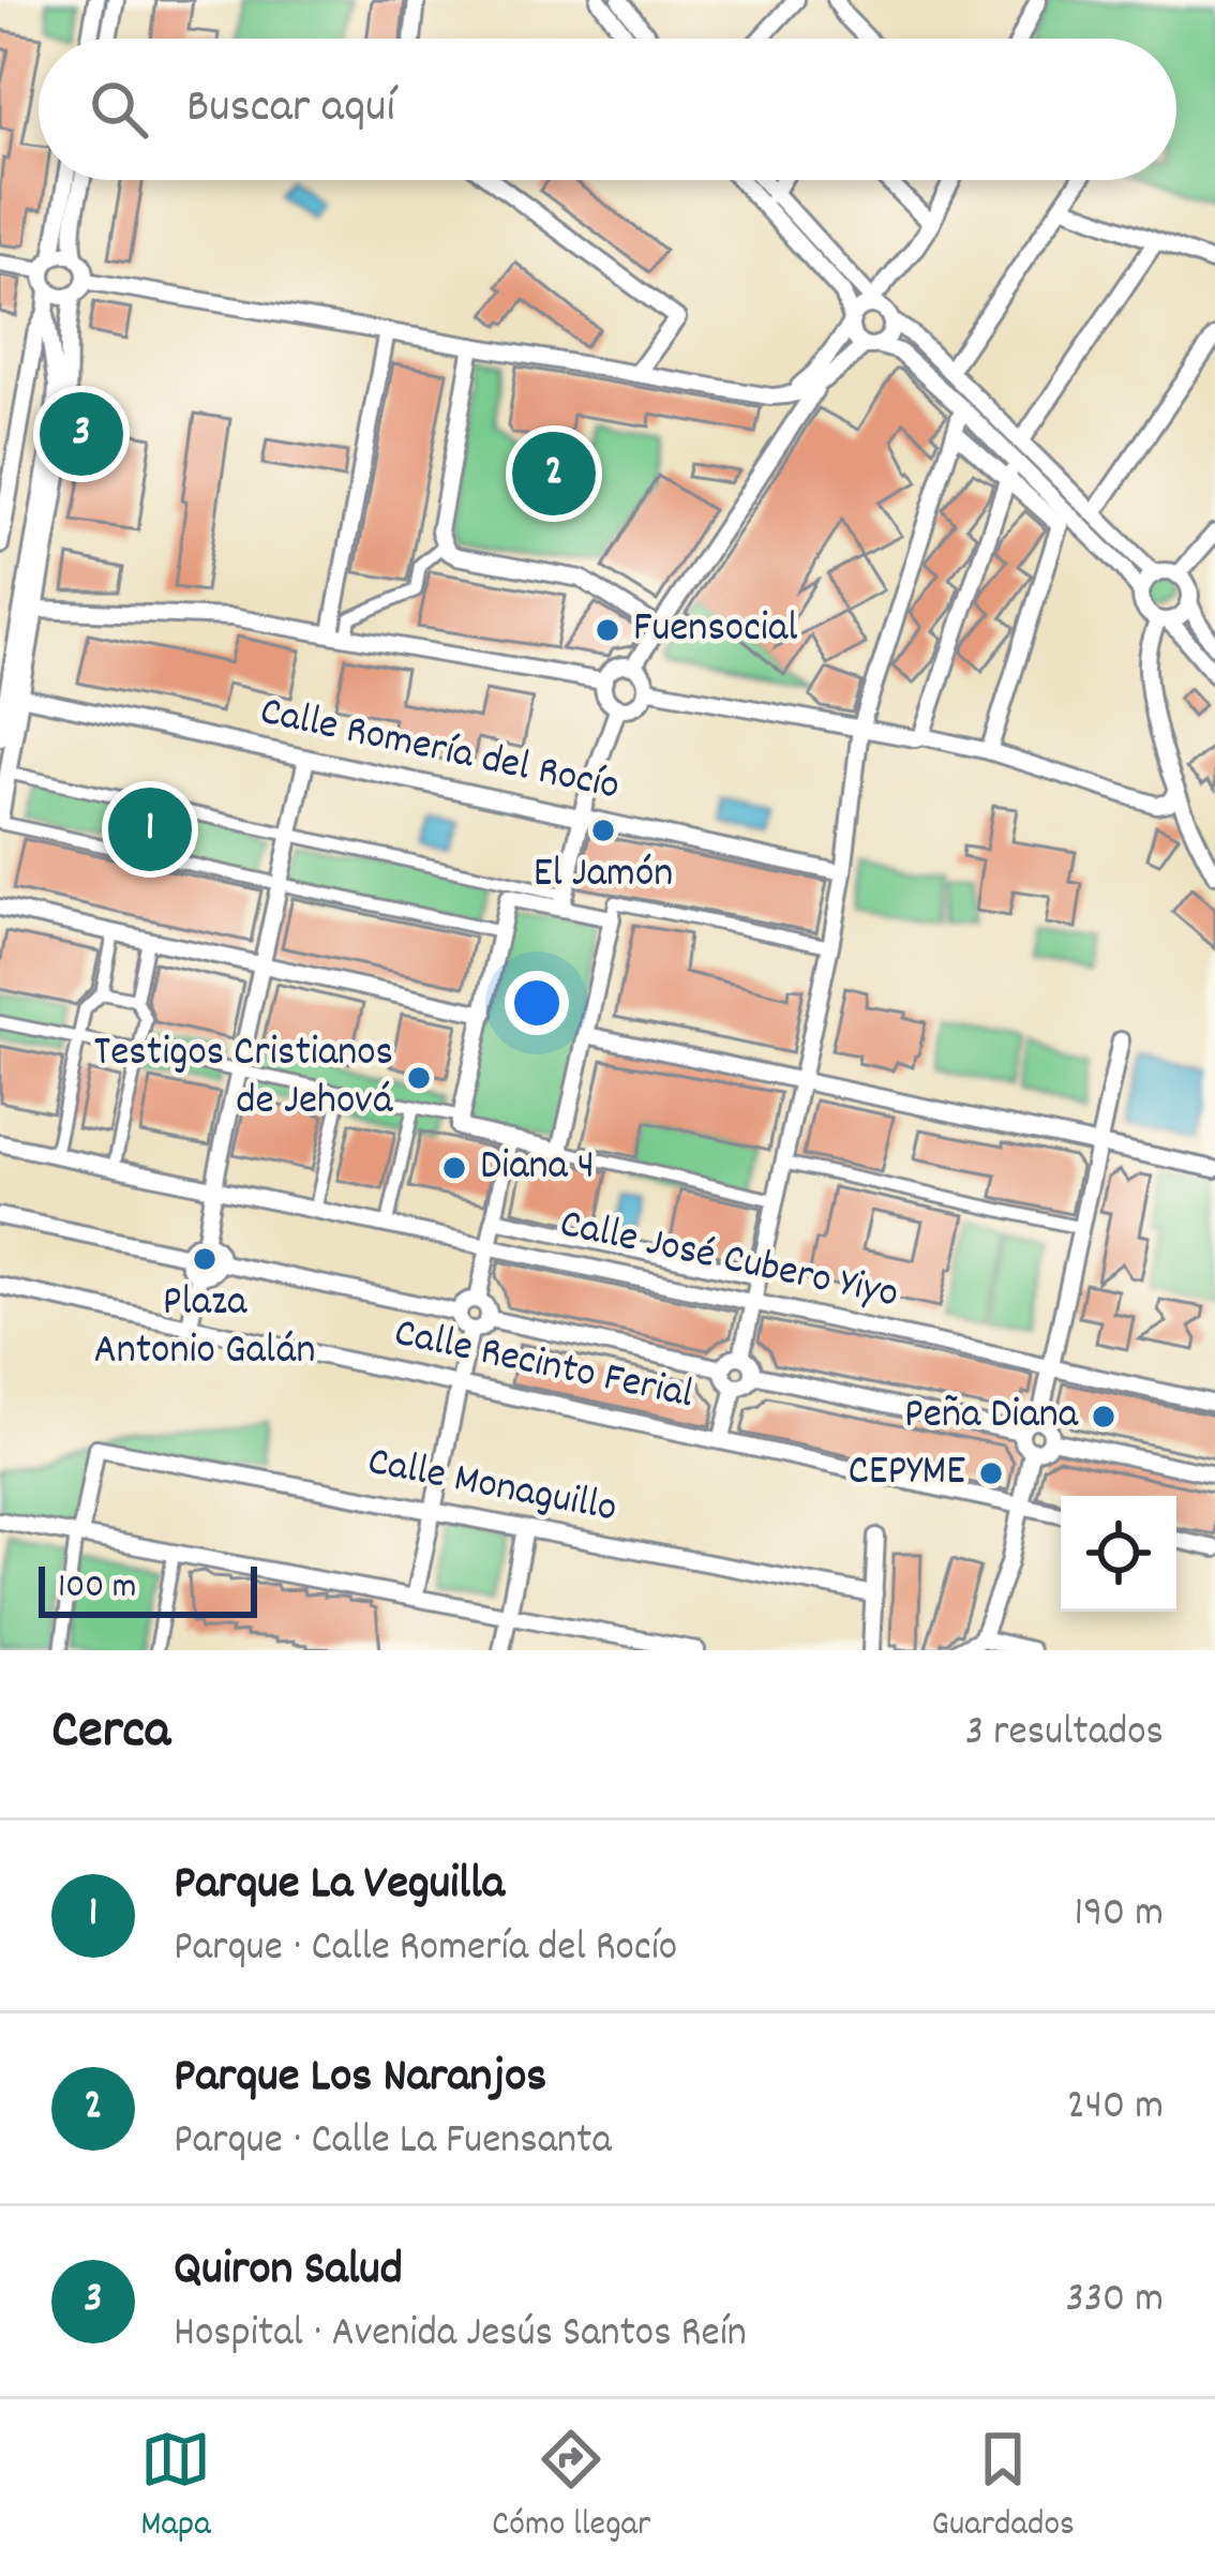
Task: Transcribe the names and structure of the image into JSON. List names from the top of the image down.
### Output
{
  "streets": {
    "street": [
      "Calle Romería del Rocío",
      "Calle José Cubero Yiyo",
      "Calle Recinto Ferial",
      "Calle Monaguillo"
    ]
  },
  "places": [
    "Fuensocial",
    "El Jamón",
    "Testigos Cristianos de Jehová",
    "Diana 4",
    "Plaza Antonio Galán",
    "Peña Diana",
    "CEPYME"
  ],
  "scale_bar": "100 m",
  "page": {
    "search": "Buscar aquí",
    "pins": ["3", "2", "1"],
    "scale": "100 m",
    "heading": ["Cerca", "3 resultados"],
    "list": [
      {
        "mark": "1",
        "name": "Parque La Veguilla",
        "note": "Parque · Calle Romería del Rocío",
        "value": "190 m"
      },
      {
        "mark": "2",
        "name": "Parque Los Naranjos",
        "note": "Parque · Calle La Fuensanta",
        "value": "240 m"
      },
      {
        "mark": "3",
        "name": "Quiron Salud",
        "note": "Hospital · Avenida Jesús Santos Reín",
        "value": "330 m"
      }
    ],
    "nav": ["Mapa", "Cómo llegar", "Guardados"]
  }
}
